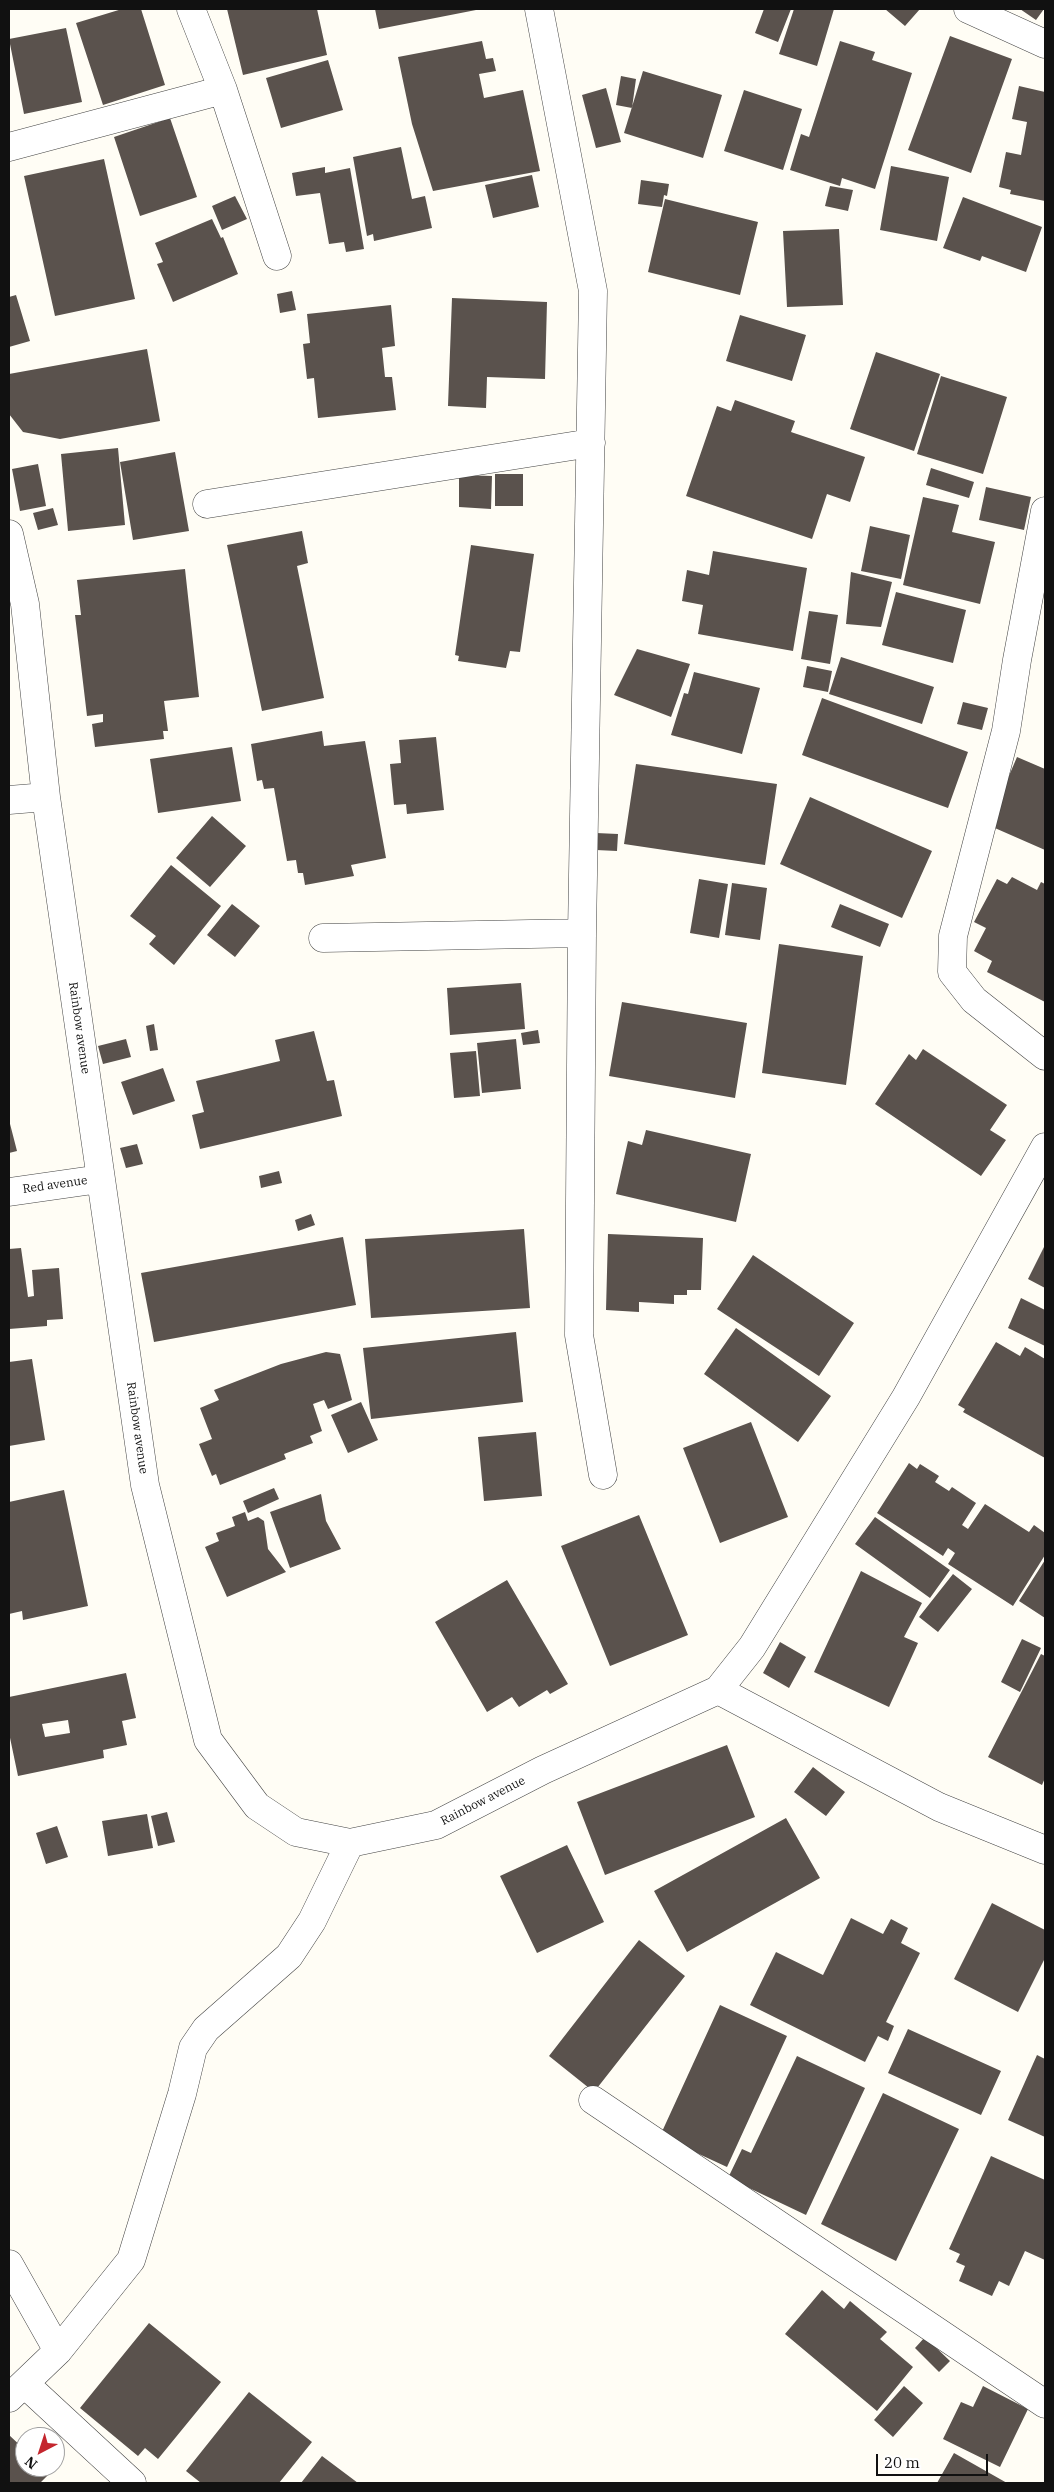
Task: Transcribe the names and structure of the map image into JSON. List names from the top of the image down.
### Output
{
  "streets": {
    "street": ["Rainbow avenue", "Red avenue"]
  },
  "crossings": [
    ["Rainbow avenue", "Red avenue"]
  ],
  "scale_bar": "20 m",
  "north": "bottom left"
}
